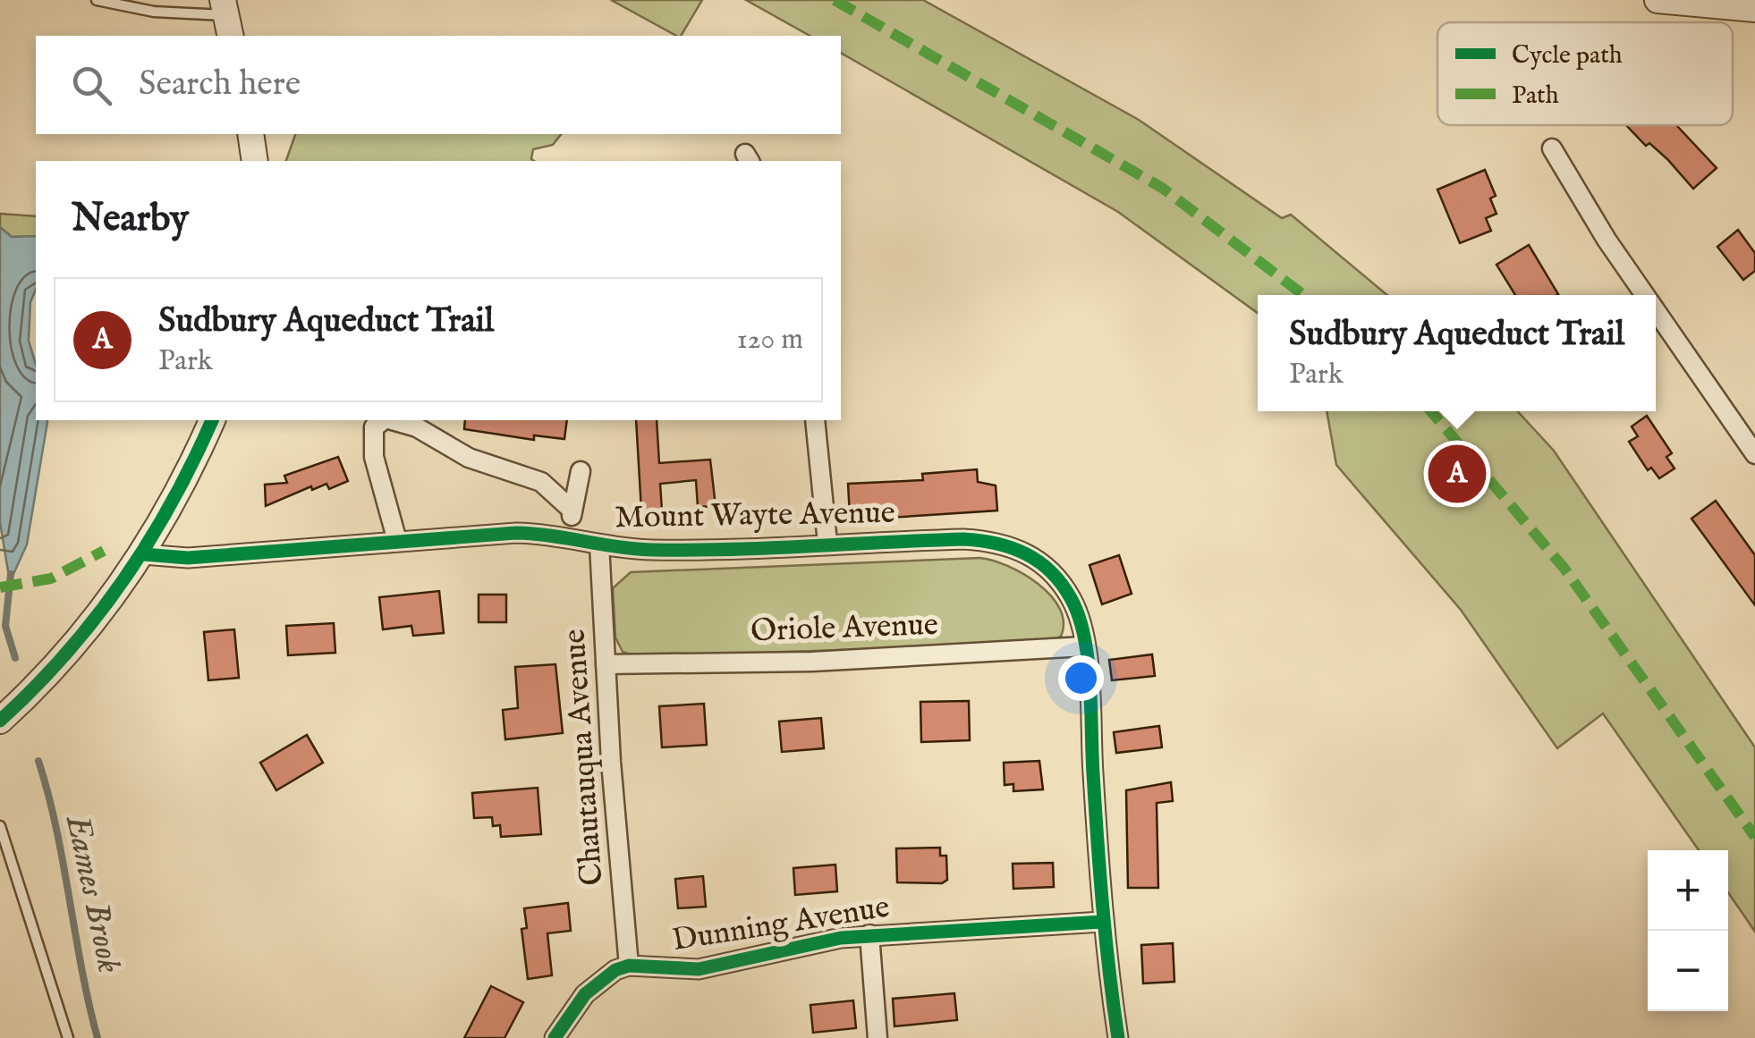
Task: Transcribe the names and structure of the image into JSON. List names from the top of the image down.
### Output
{
  "streets": {
    "street": [
      "Mount Wayte Avenue",
      "Oriole Avenue",
      "Chautauqua Avenue",
      "Dunning Avenue"
    ]
  },
  "crossings": [
    ["Mount Wayte Avenue", "Oriole Avenue"],
    ["Mount Wayte Avenue", "Chautauqua Avenue"],
    ["Mount Wayte Avenue", "Dunning Avenue"],
    ["Oriole Avenue", "Chautauqua Avenue"],
    ["Chautauqua Avenue", "Dunning Avenue"]
  ],
  "water": ["Eames Brook"],
  "legend": ["Cycle path", "Path"],
  "page": {
    "search": "Search here",
    "heading": "Nearby",
    "list": [
      {
        "mark": "A",
        "name": "Sudbury Aqueduct Trail",
        "note": "Park",
        "value": "120 m"
      }
    ],
    "popup": ["Sudbury Aqueduct Trail", "Park"],
    "pins": "A",
    "map_buttons": ["+", "−"]
  }
}
